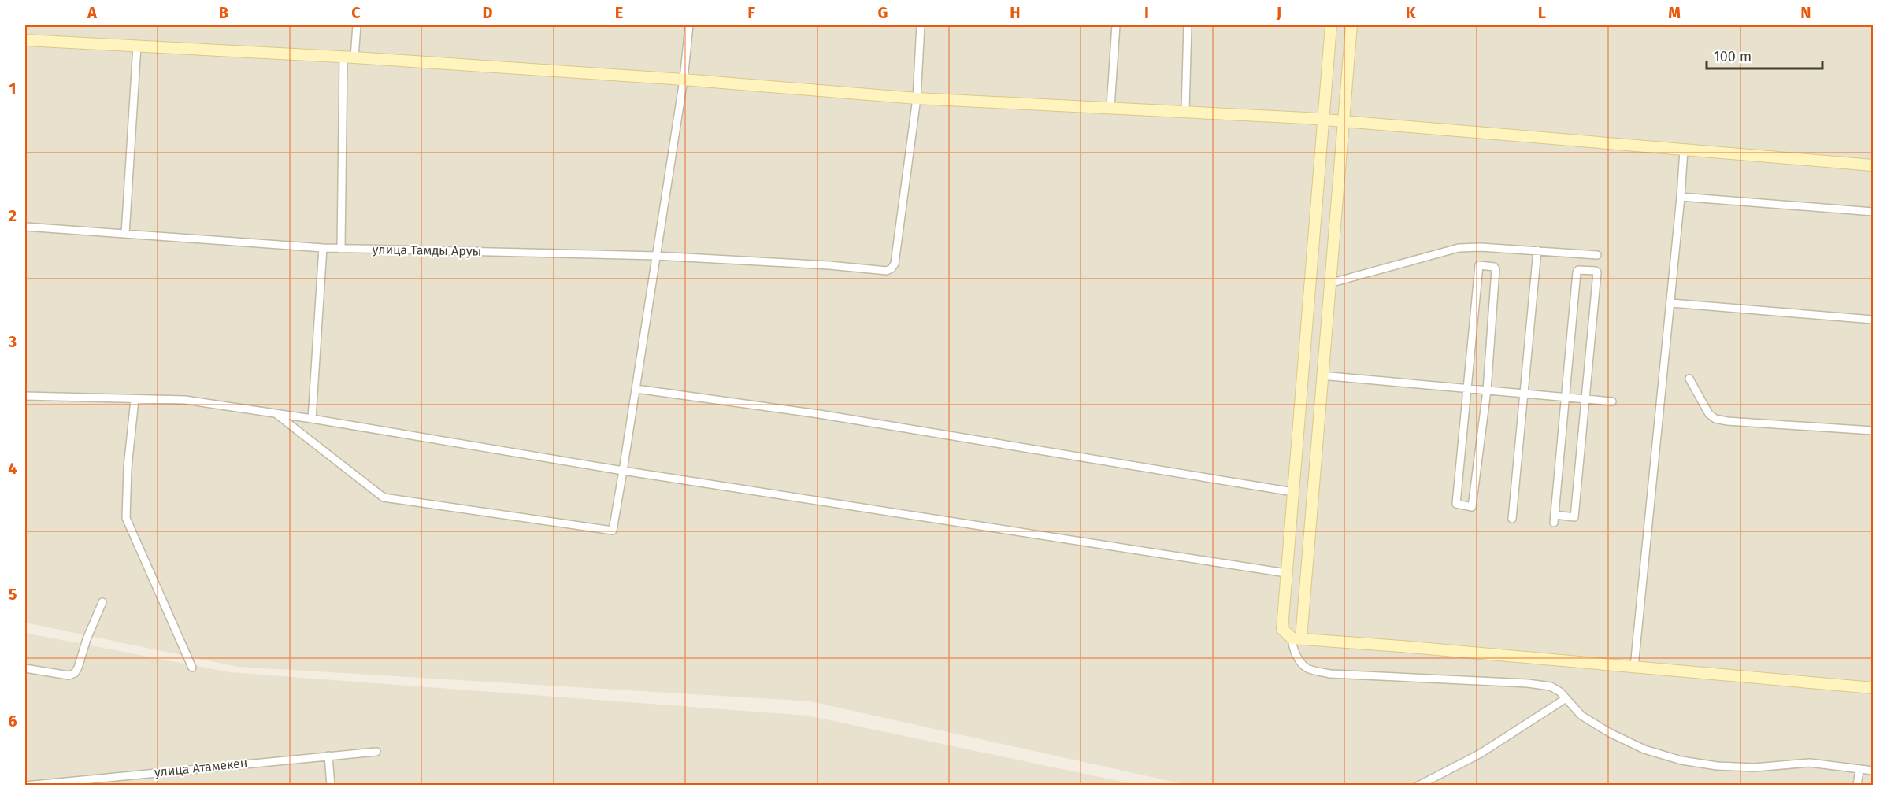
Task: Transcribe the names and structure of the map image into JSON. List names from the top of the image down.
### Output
{
  "streets": {
    "street": ["улица Тамды Аруы", "улица Атамекен"]
  },
  "scale_bar": "100 m",
  "grid": {
    "columns": [
      "A",
      "B",
      "C",
      "D",
      "E",
      "F",
      "G",
      "H",
      "I",
      "J",
      "K",
      "L",
      "M",
      "N"
    ],
    "rows": [
      "1",
      "2",
      "3",
      "4",
      "5",
      "6"
    ]
  }
}
